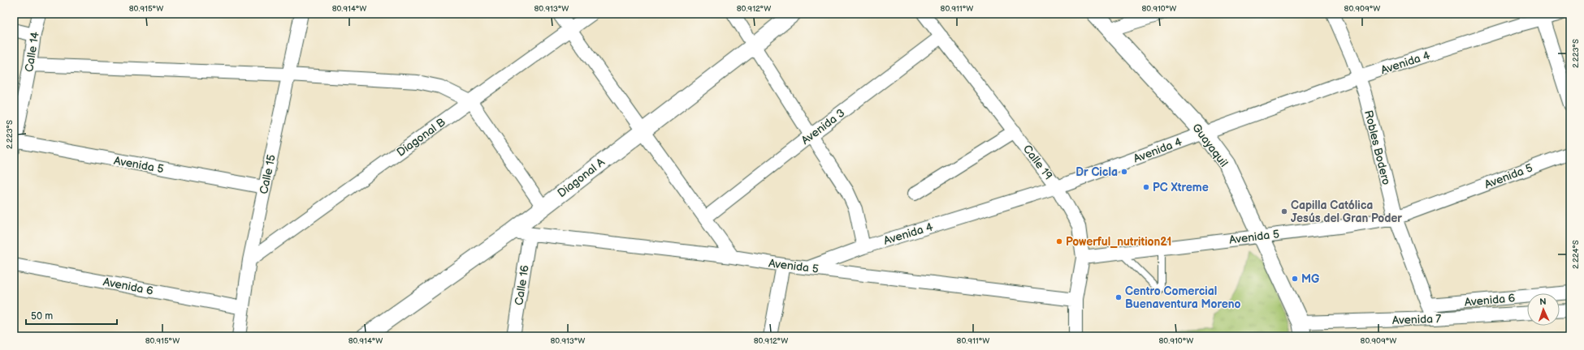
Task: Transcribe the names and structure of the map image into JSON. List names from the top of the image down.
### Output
{
  "streets": {
    "street": [
      "Calle 14",
      "Avenida 4",
      "Avenida 3",
      "Diagonal B",
      "Guayaquil",
      "Robles Bodero",
      "Calle 19",
      "Avenida 5",
      "Calle 15",
      "Diagonal A",
      "Calle 16",
      "Avenida 6",
      "Avenida 7"
    ]
  },
  "crossings": [
    ["Calle 14", "Avenida 5"],
    ["Avenida 4", "Guayaquil"],
    ["Avenida 4", "Robles Bodero"],
    ["Avenida 4", "Calle 19"],
    ["Avenida 4", "Avenida 5"],
    ["Avenida 3", "Calle 19"],
    ["Diagonal B", "Calle 15"],
    ["Guayaquil", "Avenida 5"],
    ["Guayaquil", "Avenida 7"],
    ["Robles Bodero", "Avenida 5"],
    ["Robles Bodero", "Avenida 6"],
    ["Robles Bodero", "Avenida 7"],
    ["Calle 19", "Avenida 5"],
    ["Avenida 5", "Calle 15"],
    ["Avenida 5", "Diagonal A"],
    ["Avenida 5", "Calle 16"],
    ["Calle 15", "Avenida 6"]
  ],
  "places": [
    "Dr Cicla",
    "PC Xtreme",
    "Capilla Católica Jesús del Gran Poder",
    "Powerful_nutrition21",
    "MG",
    "Centro Comercial Buenaventura Moreno"
  ],
  "scale_bar": "50 m",
  "north": "top",
  "coordinates": [
    "80.915°W",
    "80.914°W",
    "80.913°W",
    "80.912°W",
    "80.911°W",
    "80.910°W",
    "80.909°W",
    "2.223°S",
    "2.224°S"
  ]
}
